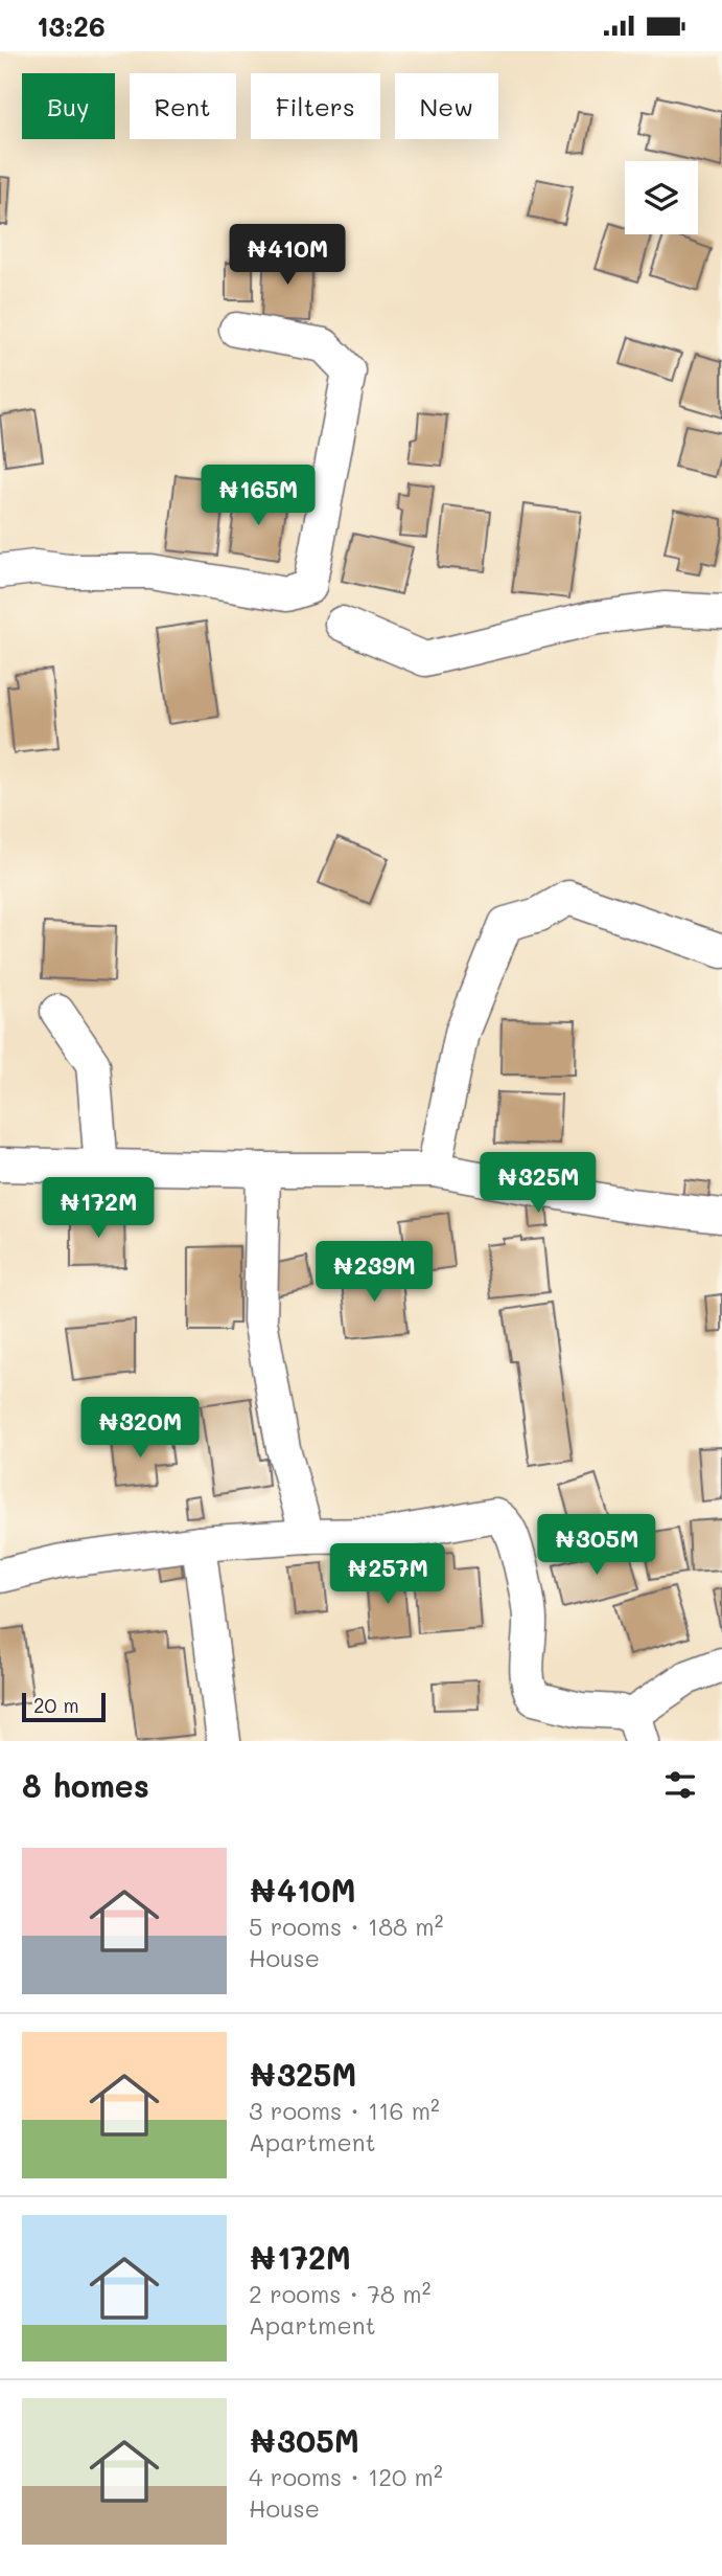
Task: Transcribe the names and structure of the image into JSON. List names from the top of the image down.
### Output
{
  "scale_bar": "20 m",
  "page": {
    "status": "13:26",
    "chip": [
      "Buy",
      "Rent",
      "Filters",
      "New"
    ],
    "price": [
      "₦410M",
      "₦165M",
      "₦325M",
      "₦172M",
      "₦239M",
      "₦320M",
      "₦305M",
      "₦257M"
    ],
    "scale": "20 m",
    "heading": "8 homes",
    "list": [
      {
        "name": "₦410M",
        "note": "5 rooms · 188 m² · House"
      },
      {
        "name": "₦325M",
        "note": "3 rooms · 116 m² · Apartment"
      },
      {
        "name": "₦172M",
        "note": "2 rooms · 78 m² · Apartment"
      },
      {
        "name": "₦305M",
        "note": "4 rooms · 120 m² · House"
      }
    ]
  }
}
